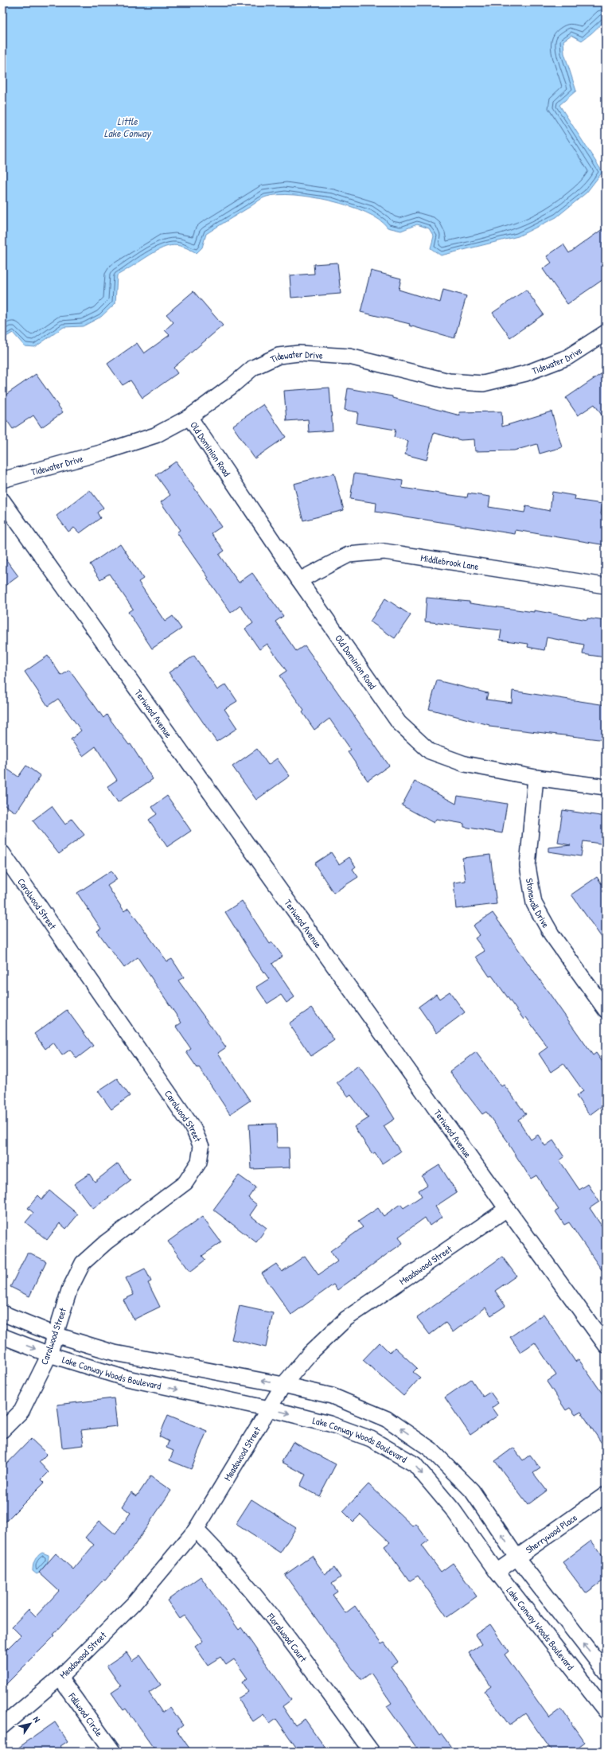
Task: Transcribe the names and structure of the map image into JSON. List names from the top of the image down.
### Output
{
  "streets": {
    "street": [
      "Tidewater Drive",
      "Old Dominion Road",
      "Middlebrook Lane",
      "Teriwood Avenue",
      "Stonewall Drive",
      "Carolwood Street",
      "Meadowood Street",
      "Lake Conway Woods Boulevard",
      "Sherrywood Place",
      "Floralwood Court",
      "Fallwood Circle"
    ]
  },
  "crossings": [
    ["Tidewater Drive", "Old Dominion Road"],
    ["Old Dominion Road", "Middlebrook Lane"],
    ["Old Dominion Road", "Stonewall Drive"],
    ["Teriwood Avenue", "Meadowood Street"],
    ["Carolwood Street", "Lake Conway Woods Boulevard"],
    ["Meadowood Street", "Lake Conway Woods Boulevard"],
    ["Meadowood Street", "Floralwood Court"],
    ["Meadowood Street", "Fallwood Circle"],
    ["Lake Conway Woods Boulevard", "Sherrywood Place"]
  ],
  "water": ["Little Lake Conway"],
  "north": "top right"
}
